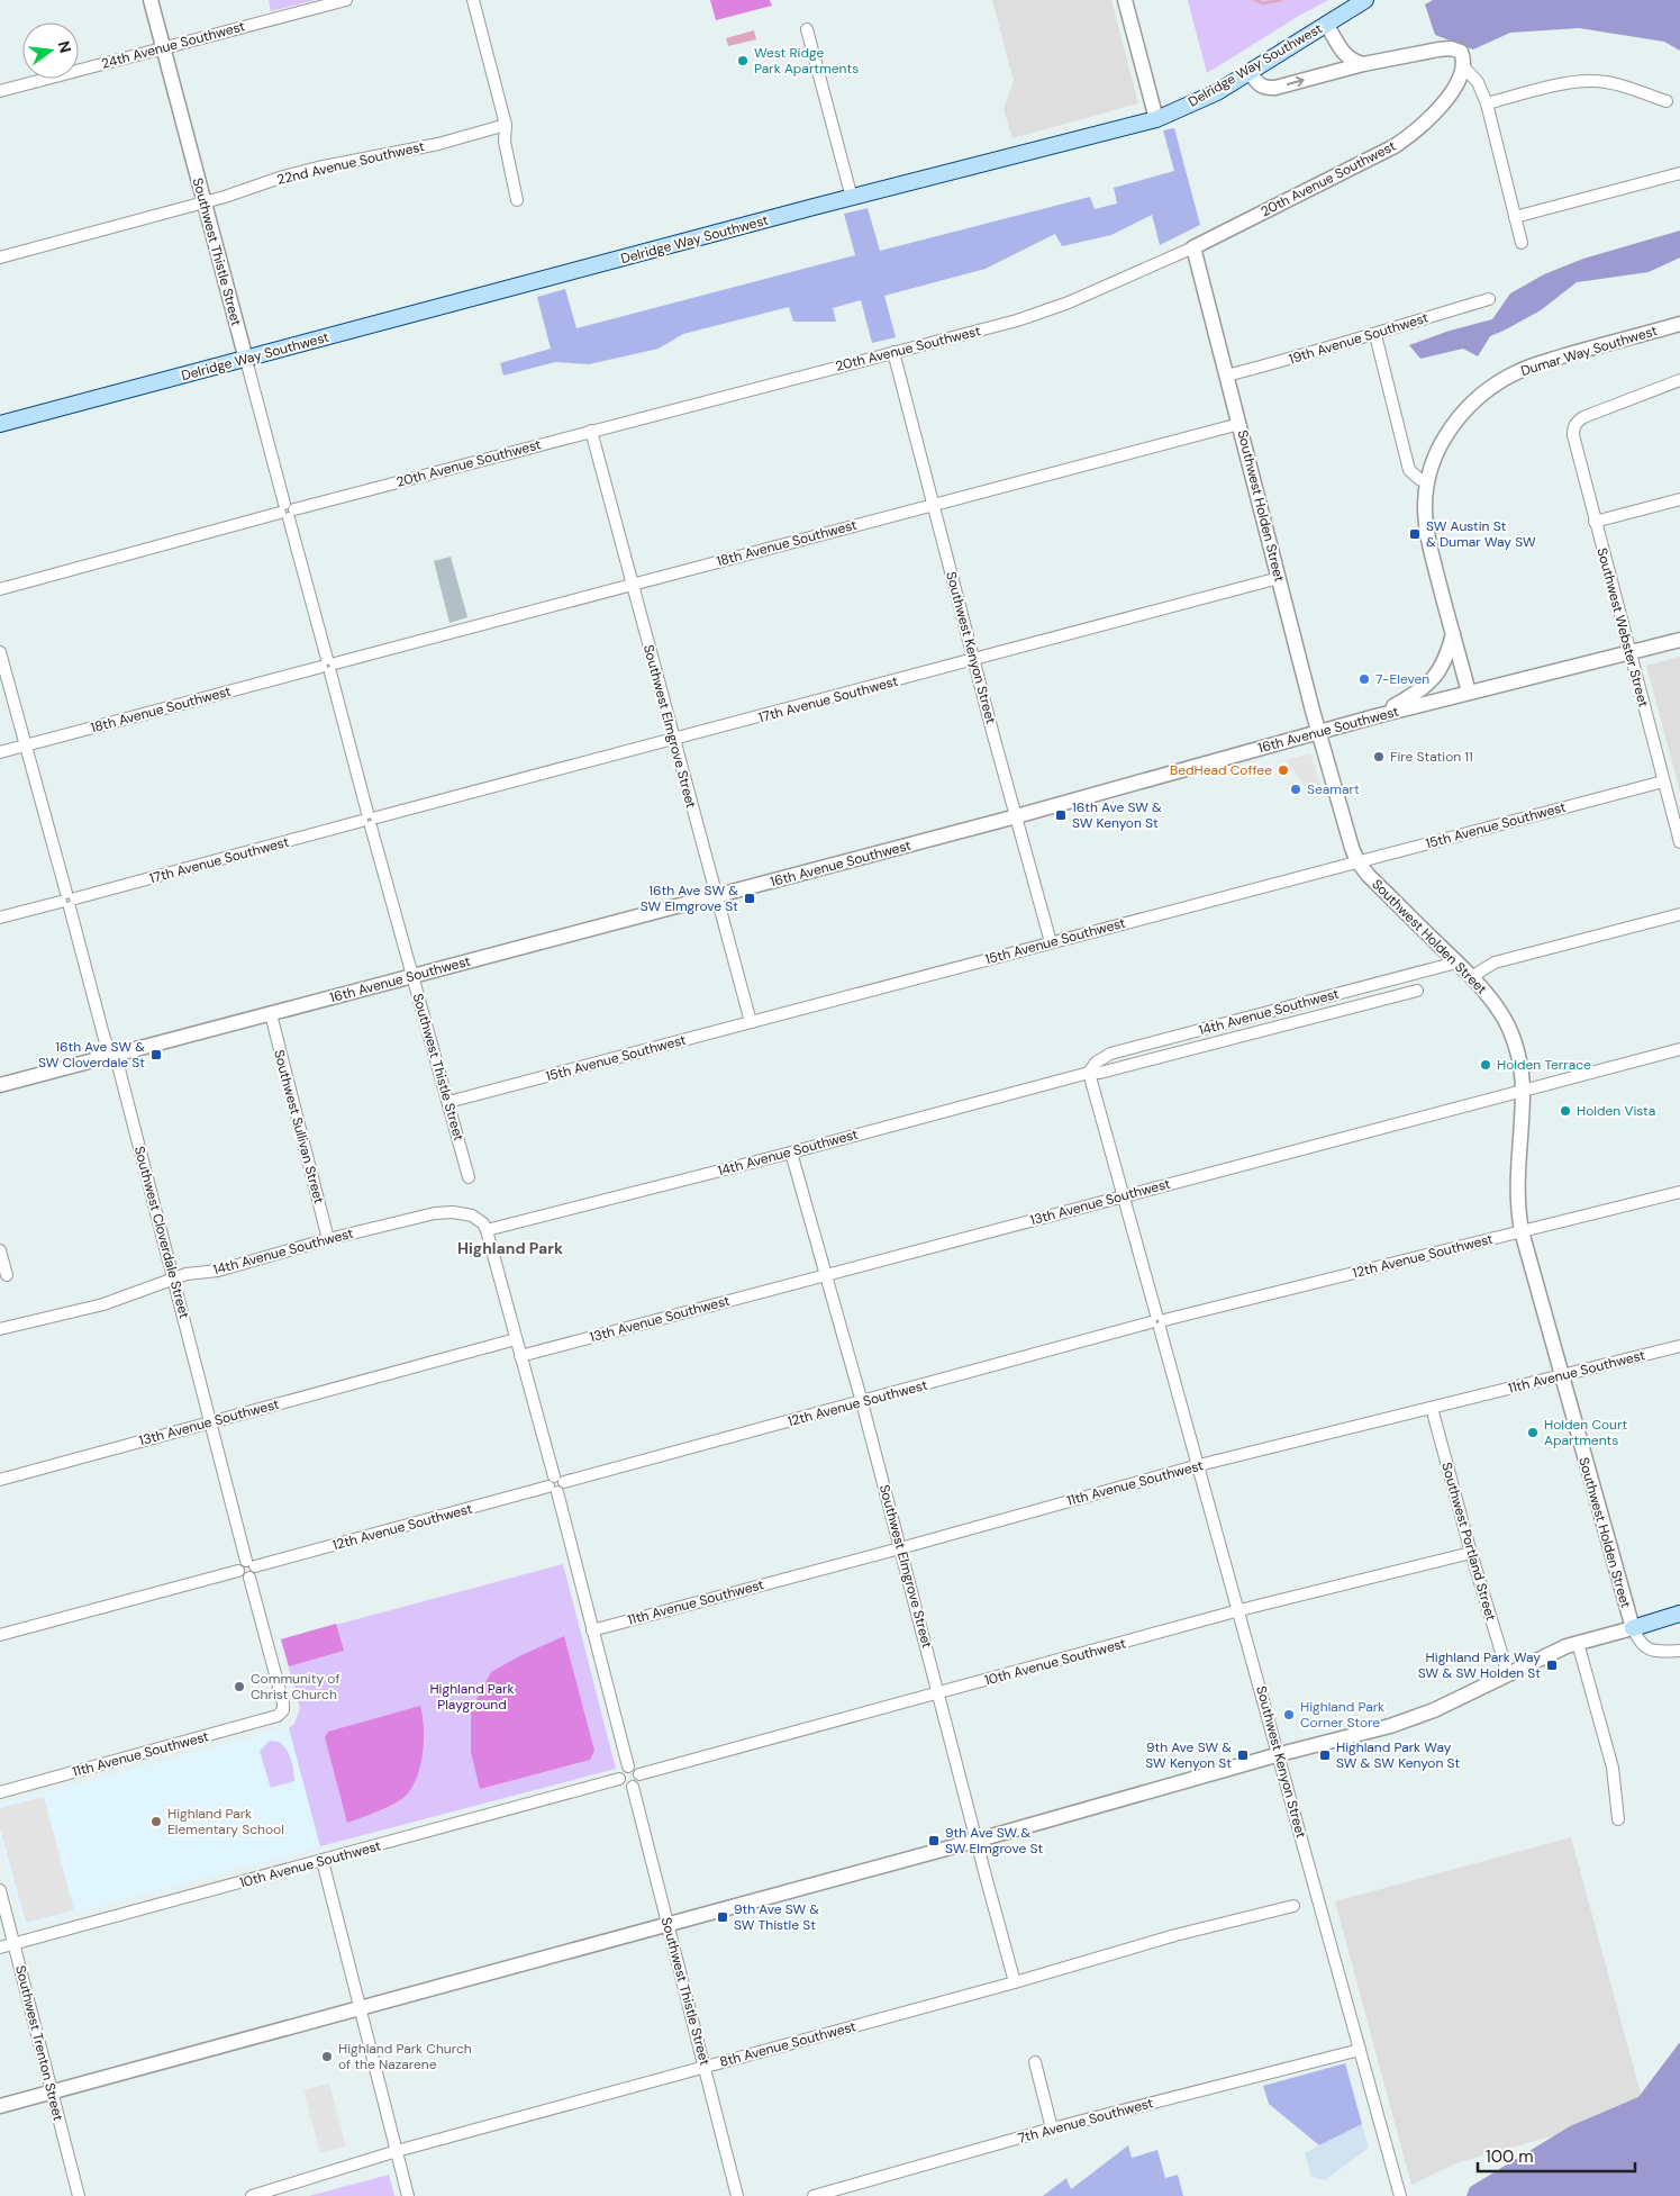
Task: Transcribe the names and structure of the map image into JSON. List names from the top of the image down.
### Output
{
  "streets": {
    "main road": ["Delridge Way Southwest"],
    "street": [
      "24th Avenue Southwest",
      "22nd Avenue Southwest",
      "20th Avenue Southwest",
      "Southwest Thistle Street",
      "19th Avenue Southwest",
      "Dumar Way Southwest",
      "Southwest Holden Street",
      "18th Avenue Southwest",
      "Southwest Webster Street",
      "Southwest Kenyon Street",
      "17th Avenue Southwest",
      "Southwest Elmgrove Street",
      "16th Avenue Southwest",
      "15th Avenue Southwest",
      "14th Avenue Southwest",
      "Southwest Sullivan Street",
      "13th Avenue Southwest",
      "Southwest Cloverdale Street",
      "12th Avenue Southwest",
      "11th Avenue Southwest",
      "Southwest Portland Street",
      "10th Avenue Southwest",
      "Southwest Trenton Street",
      "8th Avenue Southwest",
      "7th Avenue Southwest"
    ]
  },
  "crossings": [
    ["24th Avenue Southwest", "Southwest Thistle Street"],
    ["Delridge Way Southwest", "Southwest Thistle Street"],
    ["22nd Avenue Southwest", "Southwest Thistle Street"],
    ["20th Avenue Southwest", "Southwest Thistle Street"],
    ["20th Avenue Southwest", "Southwest Holden Street"],
    ["20th Avenue Southwest", "Southwest Kenyon Street"],
    ["20th Avenue Southwest", "Southwest Elmgrove Street"],
    ["Southwest Thistle Street", "18th Avenue Southwest"],
    ["Southwest Thistle Street", "17th Avenue Southwest"],
    ["Southwest Thistle Street", "16th Avenue Southwest"],
    ["Southwest Thistle Street", "15th Avenue Southwest"],
    ["Southwest Thistle Street", "10th Avenue Southwest"],
    ["Southwest Thistle Street", "8th Avenue Southwest"],
    ["19th Avenue Southwest", "Southwest Holden Street"],
    ["Dumar Way Southwest", "16th Avenue Southwest"],
    ["Southwest Holden Street", "18th Avenue Southwest"],
    ["Southwest Holden Street", "17th Avenue Southwest"],
    ["Southwest Holden Street", "16th Avenue Southwest"],
    ["Southwest Holden Street", "15th Avenue Southwest"],
    ["Southwest Holden Street", "14th Avenue Southwest"],
    ["Southwest Holden Street", "13th Avenue Southwest"],
    ["Southwest Holden Street", "12th Avenue Southwest"],
    ["Southwest Holden Street", "11th Avenue Southwest"],
    ["18th Avenue Southwest", "Southwest Kenyon Street"],
    ["18th Avenue Southwest", "Southwest Elmgrove Street"],
    ["18th Avenue Southwest", "Southwest Cloverdale Street"],
    ["Southwest Webster Street", "16th Avenue Southwest"],
    ["Southwest Webster Street", "15th Avenue Southwest"],
    ["Southwest Kenyon Street", "17th Avenue Southwest"],
    ["Southwest Kenyon Street", "16th Avenue Southwest"],
    ["Southwest Kenyon Street", "15th Avenue Southwest"],
    ["Southwest Kenyon Street", "14th Avenue Southwest"],
    ["Southwest Kenyon Street", "13th Avenue Southwest"],
    ["Southwest Kenyon Street", "12th Avenue Southwest"],
    ["Southwest Kenyon Street", "11th Avenue Southwest"],
    ["Southwest Kenyon Street", "10th Avenue Southwest"],
    ["Southwest Kenyon Street", "7th Avenue Southwest"],
    ["17th Avenue Southwest", "Southwest Elmgrove Street"],
    ["17th Avenue Southwest", "Southwest Cloverdale Street"],
    ["Southwest Elmgrove Street", "16th Avenue Southwest"],
    ["Southwest Elmgrove Street", "15th Avenue Southwest"],
    ["Southwest Elmgrove Street", "14th Avenue Southwest"],
    ["Southwest Elmgrove Street", "13th Avenue Southwest"],
    ["Southwest Elmgrove Street", "12th Avenue Southwest"],
    ["Southwest Elmgrove Street", "11th Avenue Southwest"],
    ["Southwest Elmgrove Street", "10th Avenue Southwest"],
    ["Southwest Elmgrove Street", "8th Avenue Southwest"],
    ["16th Avenue Southwest", "Southwest Sullivan Street"],
    ["16th Avenue Southwest", "Southwest Cloverdale Street"],
    ["14th Avenue Southwest", "Southwest Sullivan Street"],
    ["14th Avenue Southwest", "Southwest Cloverdale Street"],
    ["13th Avenue Southwest", "Southwest Cloverdale Street"],
    ["Southwest Cloverdale Street", "12th Avenue Southwest"],
    ["Southwest Cloverdale Street", "11th Avenue Southwest"],
    ["11th Avenue Southwest", "Southwest Portland Street"],
    ["Southwest Portland Street", "10th Avenue Southwest"],
    ["10th Avenue Southwest", "Southwest Trenton Street"]
  ],
  "districts": ["Highland Park"],
  "parks": ["Highland Park Playground"],
  "places": {
    "other": [
      "West Ridge Park Apartments",
      "7-Eleven",
      "Fire Station 11",
      "BedHead Coffee",
      "Seamart",
      "Holden Terrace",
      "Holden Vista",
      "Holden Court Apartments",
      "Community of Christ Church",
      "Highland Park Corner Store",
      "Highland Park Elementary School",
      "Highland Park Church of the Nazarene"
    ],
    "transit": [
      "SW Austin St & Dumar Way SW",
      "16th Ave SW & SW Kenyon St",
      "16th Ave SW & SW Elmgrove St",
      "16th Ave SW & SW Cloverdale St",
      "Highland Park Way SW & SW Holden St",
      "9th Ave SW & SW Kenyon St",
      "Highland Park Way SW & SW Kenyon St",
      "9th Ave SW & SW Elmgrove St",
      "9th Ave SW & SW Thistle St"
    ]
  },
  "scale_bar": "100 m",
  "north": "right"
}
